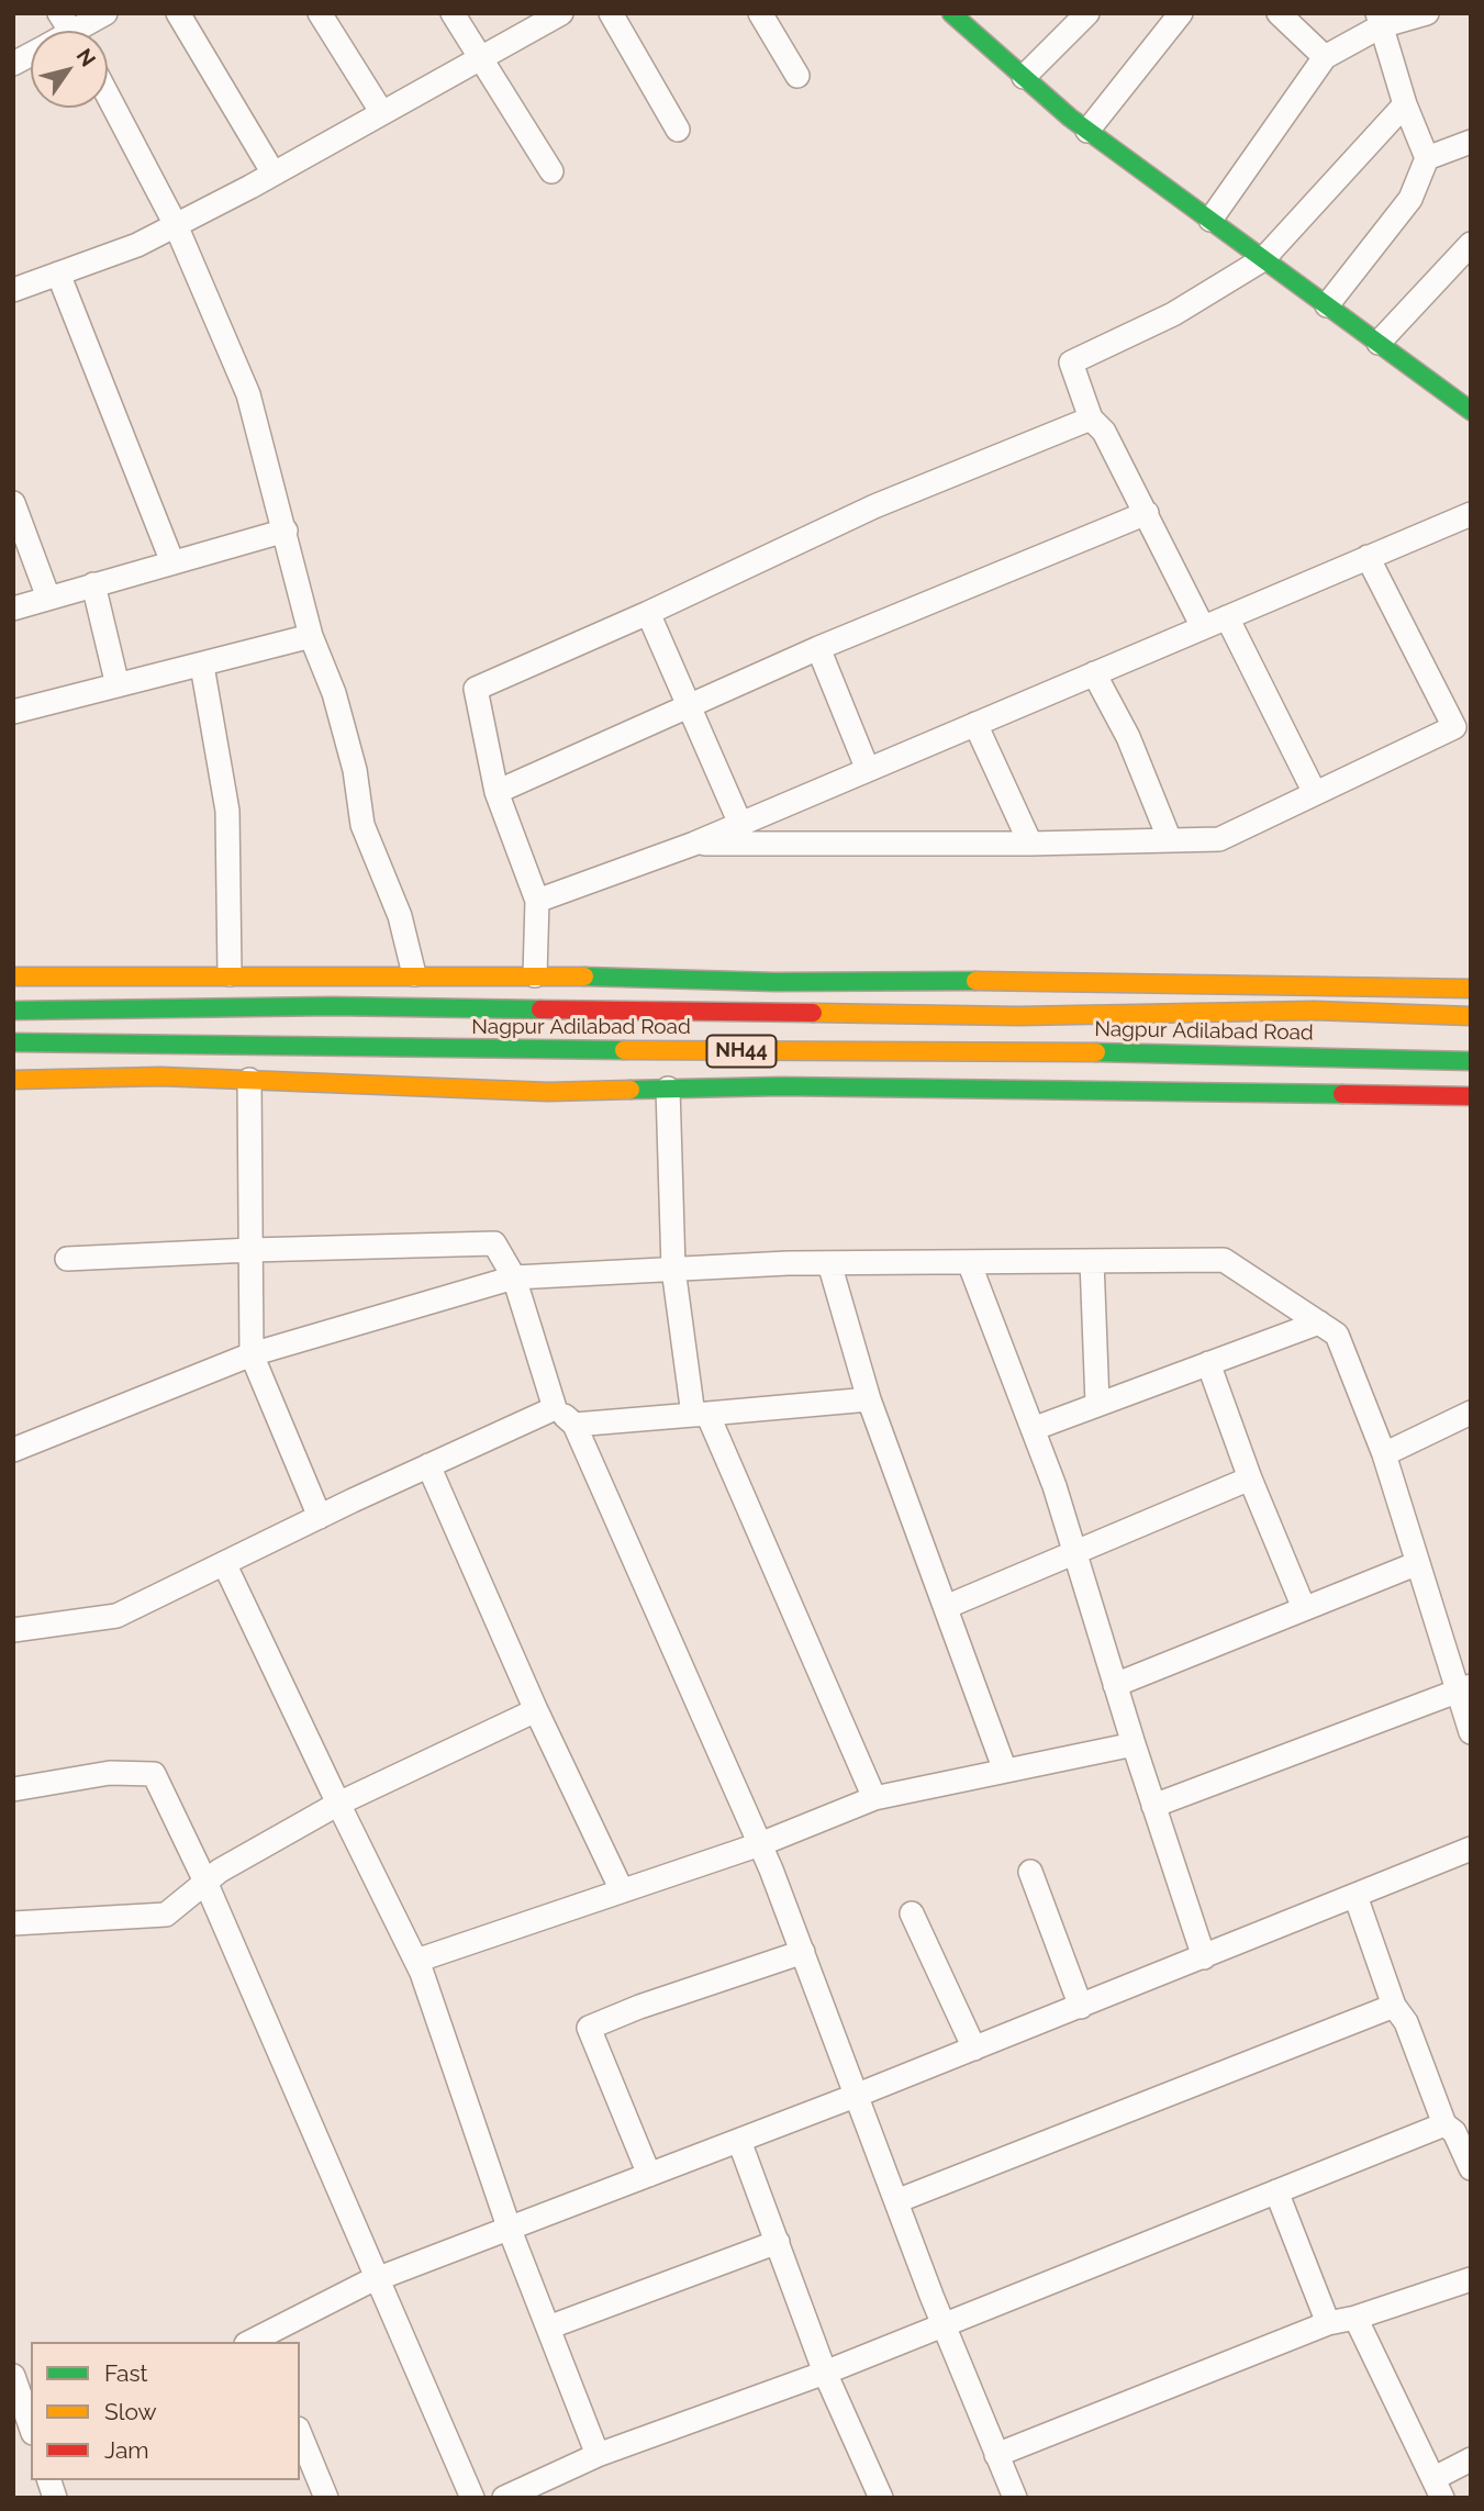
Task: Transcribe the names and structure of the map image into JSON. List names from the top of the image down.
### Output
{
  "streets": {
    "main road": ["Nagpur Adilabad Road", "NH44"]
  },
  "legend": ["Fast", "Slow", "Jam"],
  "north": "top right"
}
